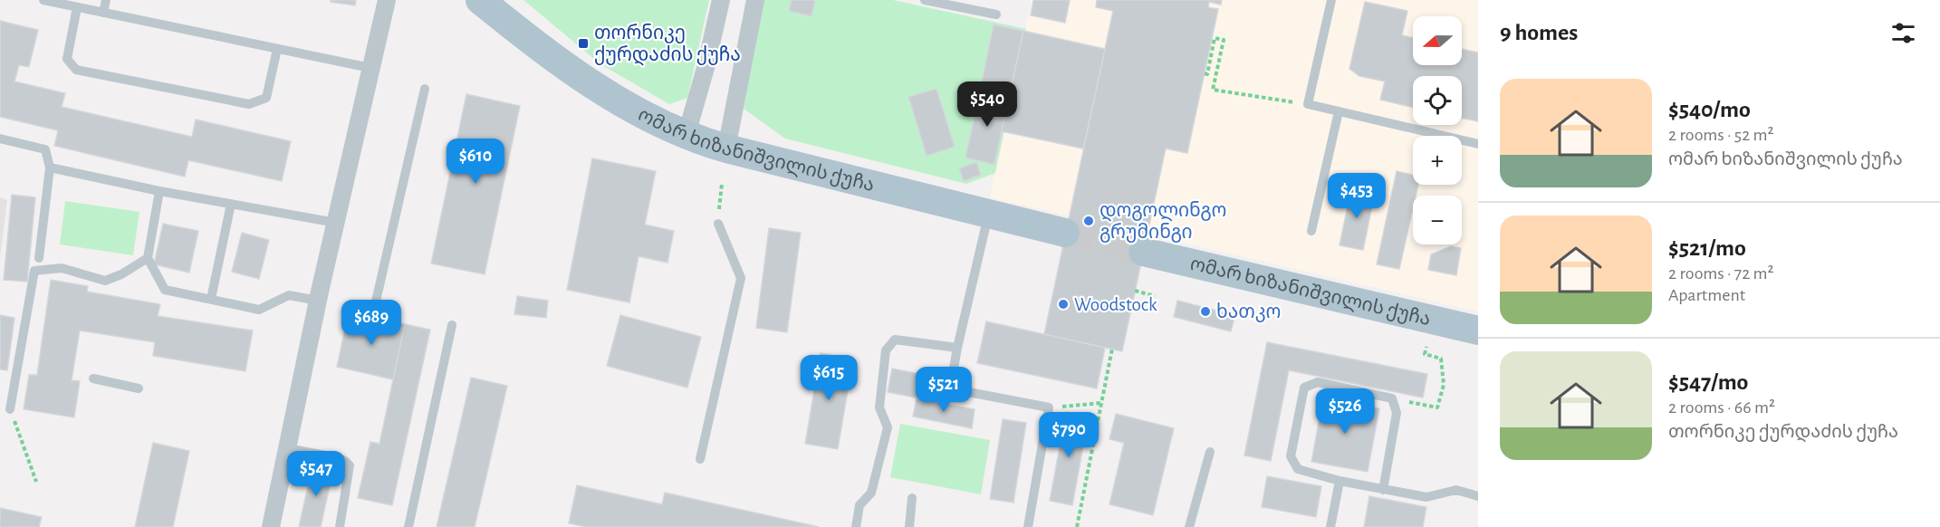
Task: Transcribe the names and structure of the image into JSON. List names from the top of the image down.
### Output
{
  "streets": {
    "main road": ["ომარ ხიზანიშვილის ქუჩა"]
  },
  "places": {
    "transit": ["თორნიკე ქურდაძის ქუჩა"],
    "other": ["დოგოლინგო გრუმინგი", "Woodstock", "ხათკო"]
  },
  "north": "left",
  "page": {
    "heading": "9 homes",
    "map_buttons": ["+", "−"],
    "list": [
      {
        "name": "$540/mo",
        "note": "2 rooms · 52 m² · ომარ ხიზანიშვილის ქუჩა"
      },
      {
        "name": "$521/mo",
        "note": "2 rooms · 72 m² · Apartment"
      },
      {
        "name": "$547/mo",
        "note": "2 rooms · 66 m² · თორნიკე ქურდაძის ქუჩა"
      }
    ],
    "price": [
      "$540",
      "$610",
      "$453",
      "$689",
      "$615",
      "$521",
      "$526",
      "$790",
      "$547"
    ]
  }
}
